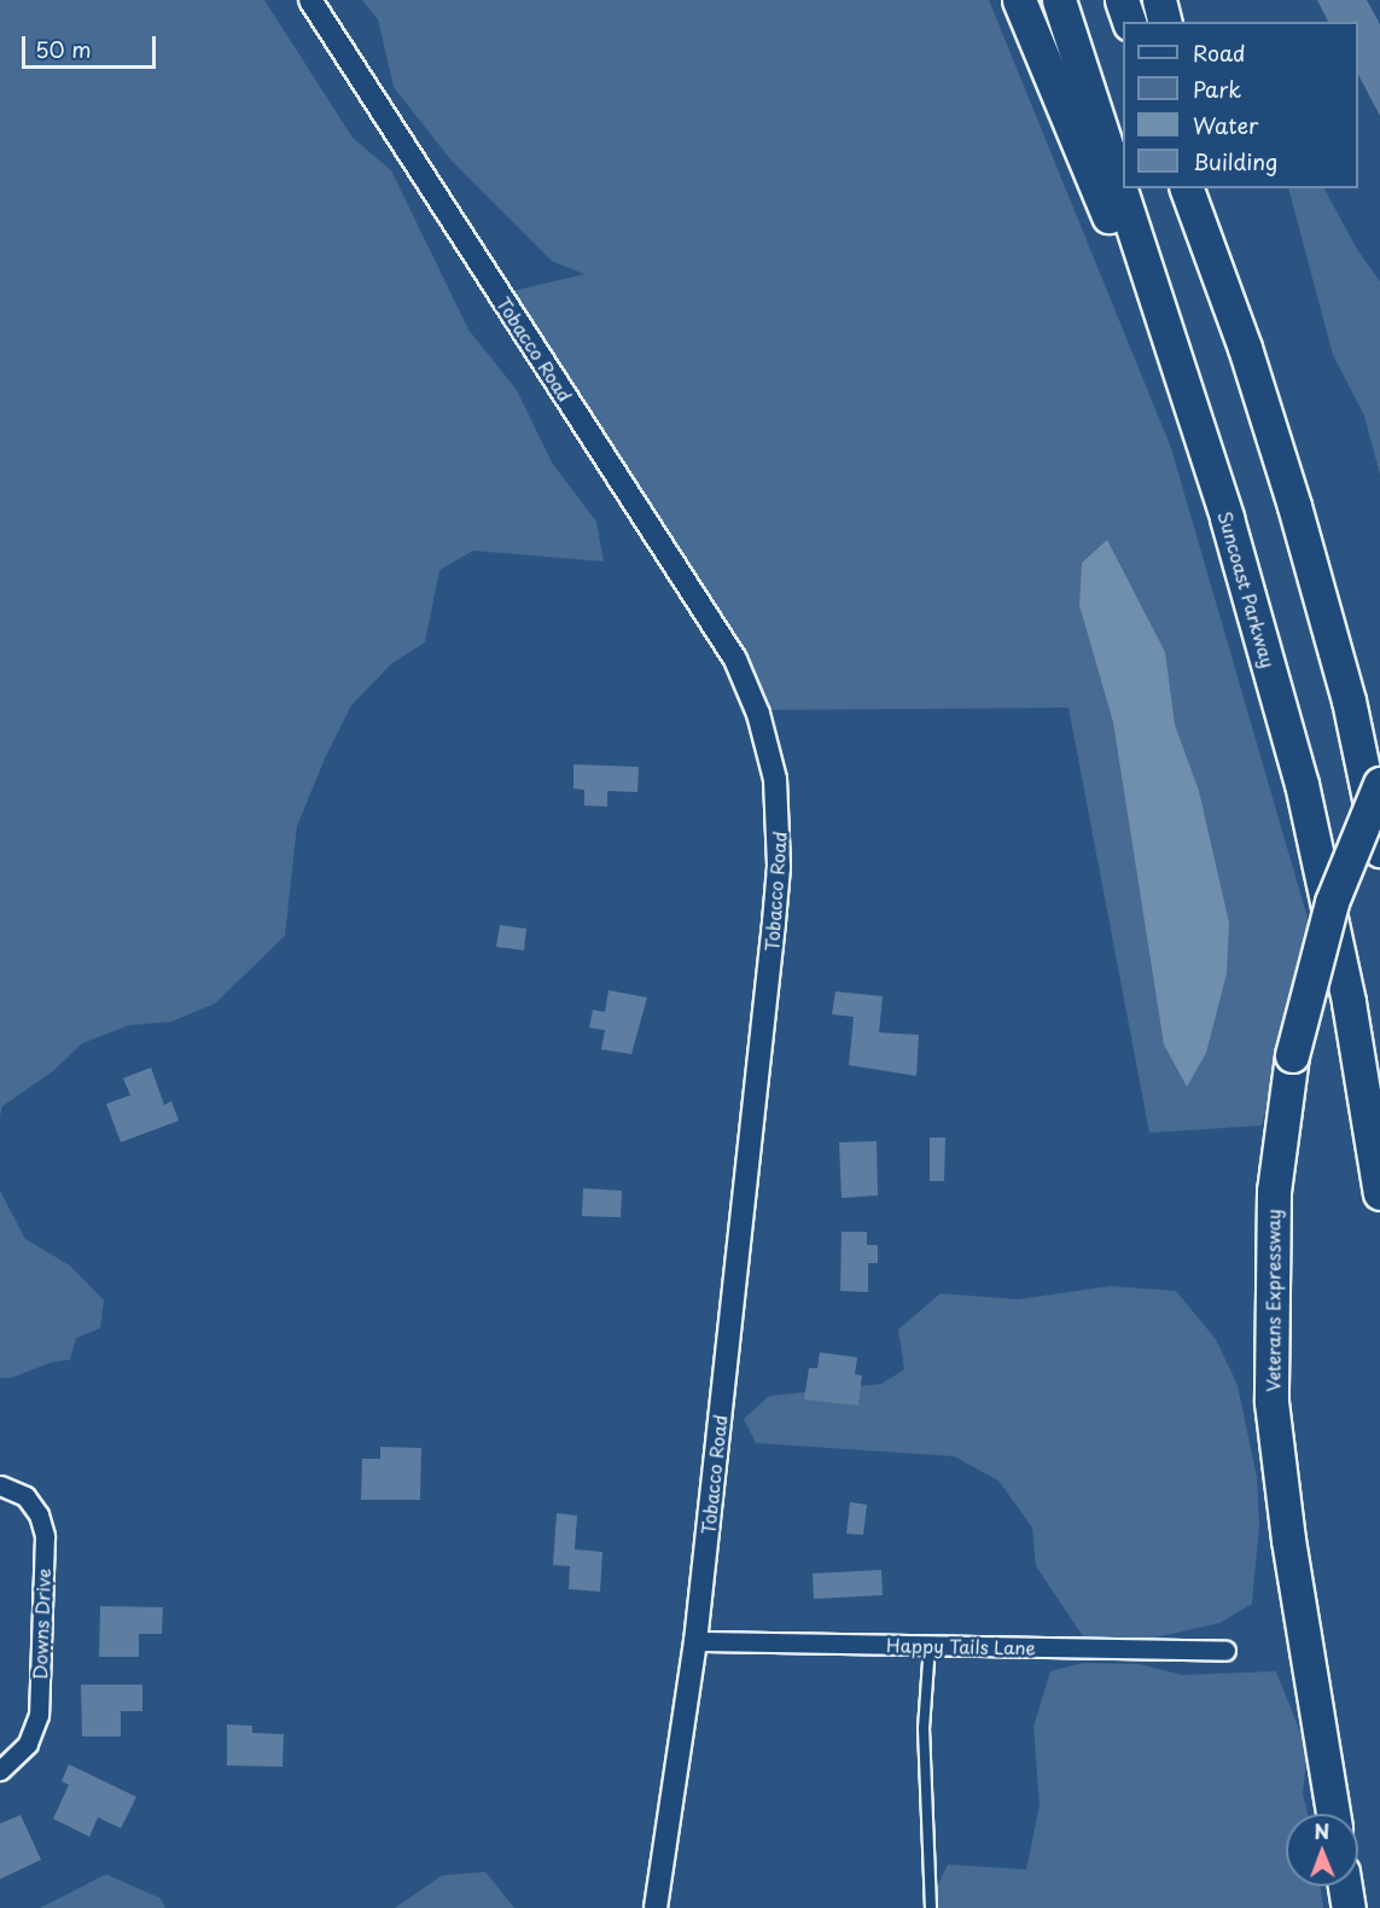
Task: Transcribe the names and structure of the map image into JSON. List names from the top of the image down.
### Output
{
  "streets": {
    "highway": ["Suncoast Parkway", "Veterans Expressway"],
    "street": ["Tobacco Road", "Downs Drive", "Happy Tails Lane"]
  },
  "crossings": [
    ["Tobacco Road", "Happy Tails Lane"]
  ],
  "legend": [
    "Road",
    "Park",
    "Water",
    "Building"
  ],
  "scale_bar": "50 m",
  "north": "top"
}
